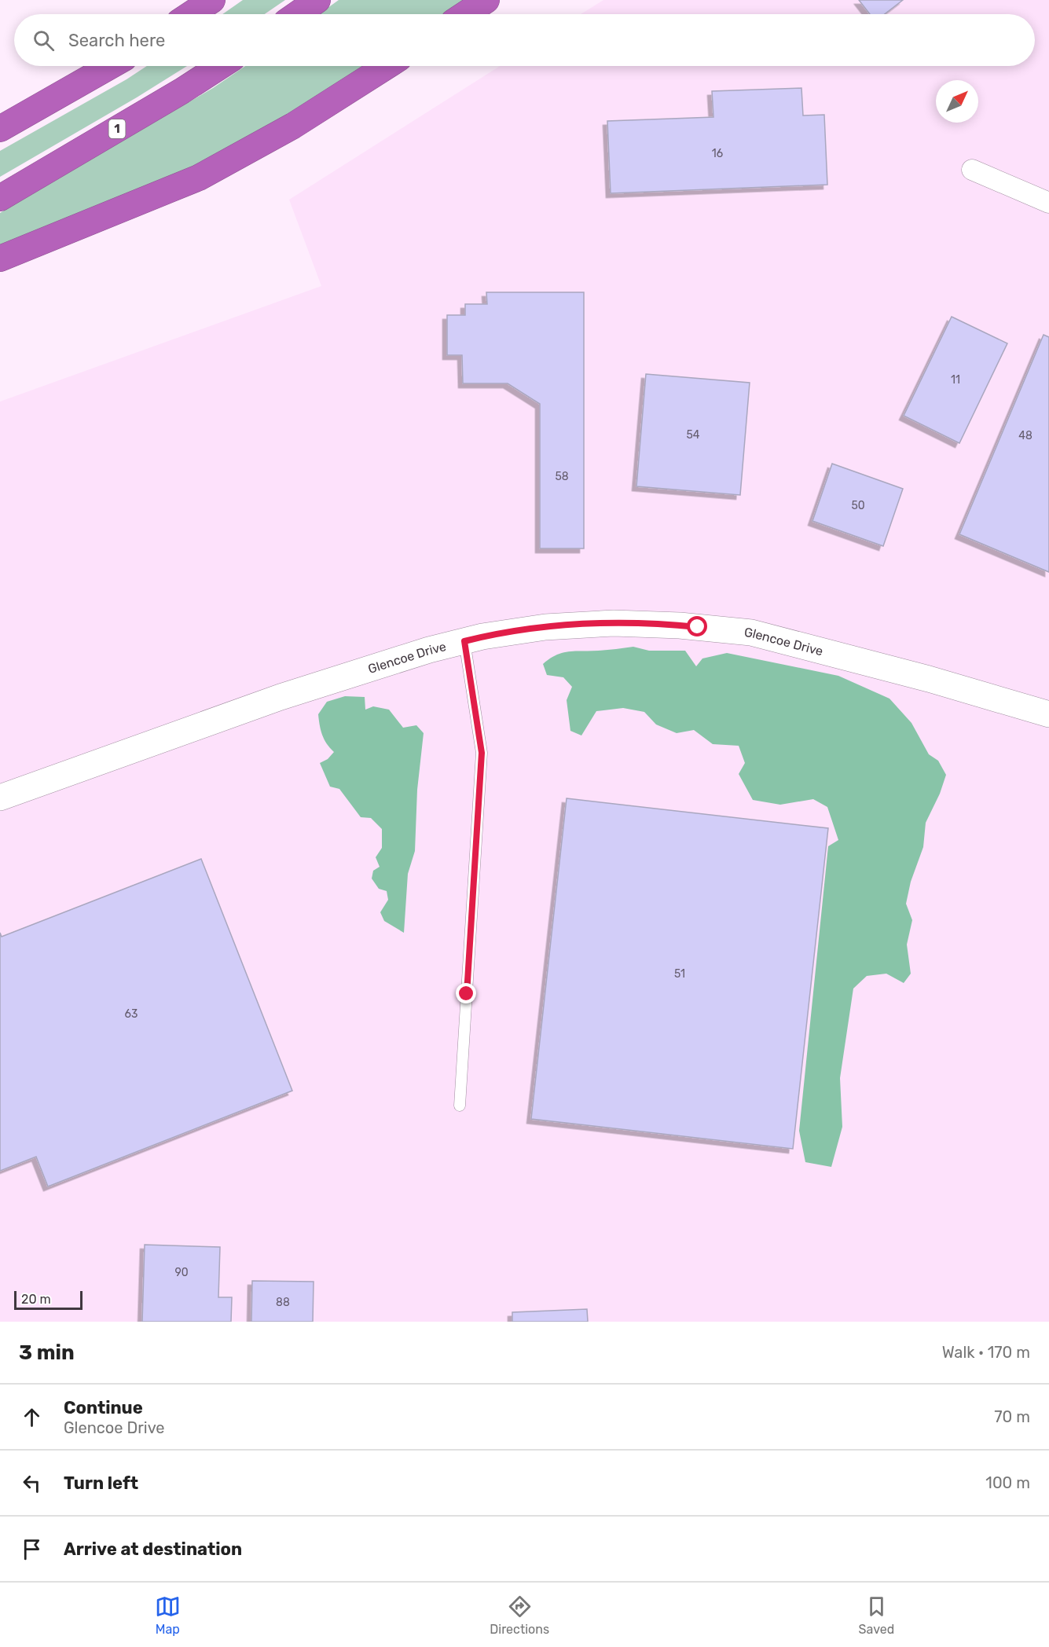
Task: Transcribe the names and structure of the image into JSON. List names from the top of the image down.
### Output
{
  "streets": {
    "highway": ["1"],
    "street": ["Glencoe Drive"]
  },
  "house_numbers": [
    "16",
    "11",
    "54",
    "48",
    "58",
    "50",
    "51",
    "63",
    "90",
    "88"
  ],
  "scale_bar": "20 m",
  "north": "top right",
  "page": {
    "search": "Search here",
    "scale": "20 m",
    "heading": ["3 min", "Walk · 170 m"],
    "list": [
      ["Continue", "Glencoe Drive", "70 m"],
      ["Turn left", "100 m"],
      "Arrive at destination"
    ],
    "nav": ["Map", "Directions", "Saved"]
  }
}
